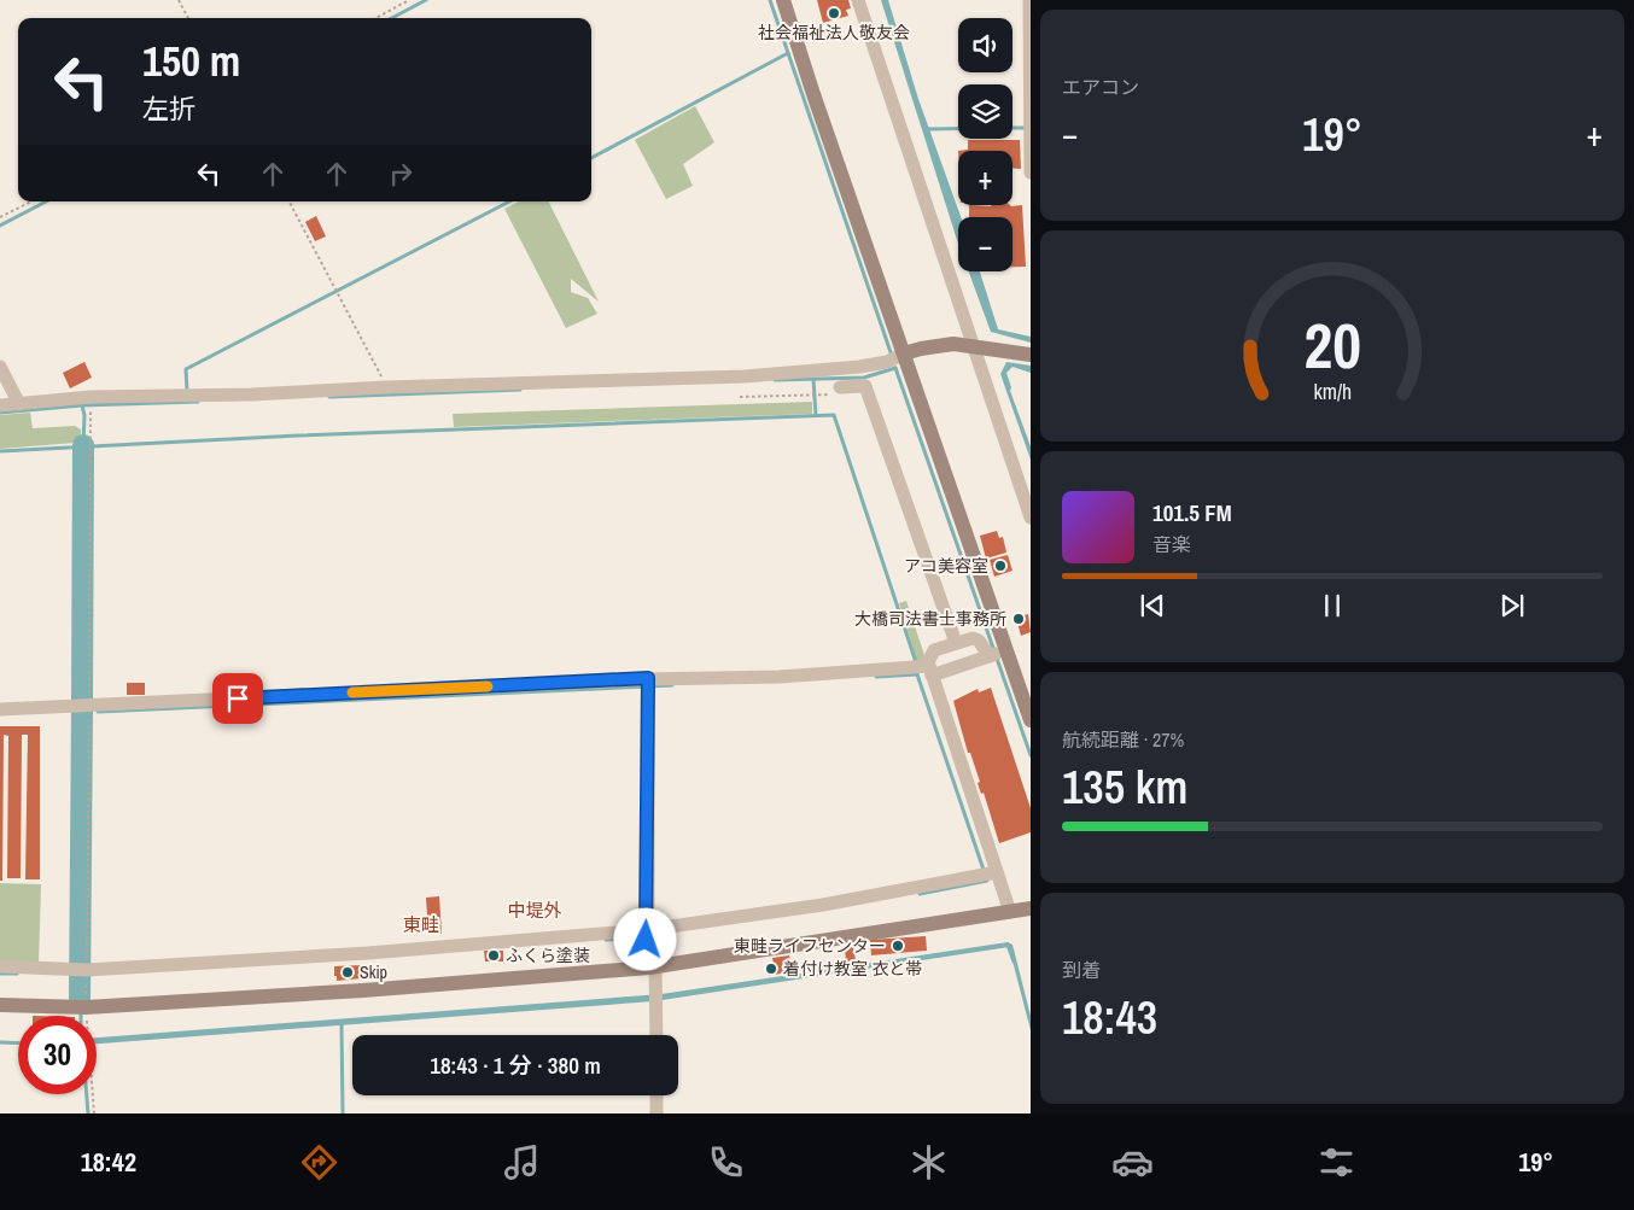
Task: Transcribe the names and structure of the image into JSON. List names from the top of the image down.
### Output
{
  "districts": ["中堤外", "東畦"],
  "places": [
    "社会福祉法人敬友会",
    "アコ美容室",
    "大橋司法書士事務所",
    "東畦ライフセンター",
    "ふくら塗装",
    "着付け教室 衣と帯",
    "Skip"
  ],
  "page": {
    "tile": [
      "エアコン",
      ["航続距離 · 27%", "135 km"],
      ["到着", "18:43"]
    ],
    "map_buttons": ["+", "−"],
    "turn": ["150 m", "左折"],
    "heat": ["−", "19°", "+"],
    "song": ["101.5 FM", "音楽"],
    "limit": "30",
    "trip": "18:43 · 1 分 · 380 m",
    "tabs": ["18:42", "19°"],
    "gauge": ["20", "km/h"]
  }
}
